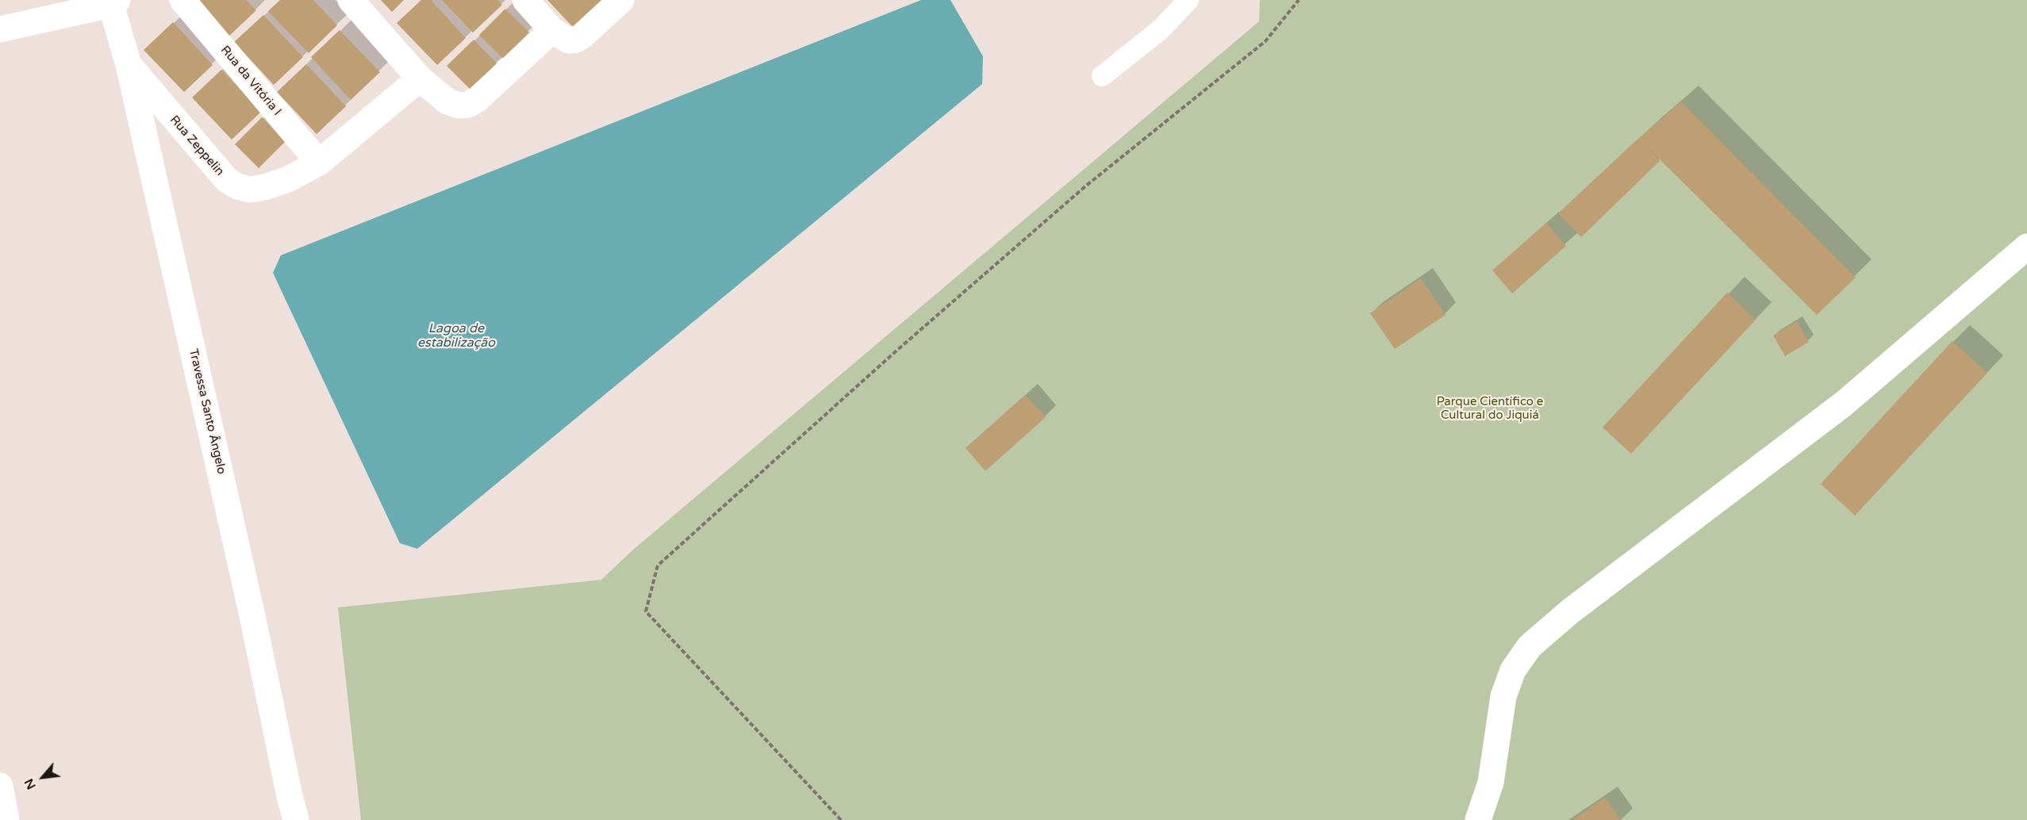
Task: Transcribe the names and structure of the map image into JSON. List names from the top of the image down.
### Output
{
  "streets": {
    "street": ["Rua da Vitória I", "Rua Zeppelin", "Travessa Santo Ângelo"]
  },
  "crossings": [
    ["Rua da Vitória I", "Rua Zeppelin"],
    ["Rua Zeppelin", "Travessa Santo Ângelo"]
  ],
  "water": ["Lagoa de estabilização"],
  "parks": ["Parque Científico e Cultural do Jiquiá"],
  "north": "bottom left"
}
